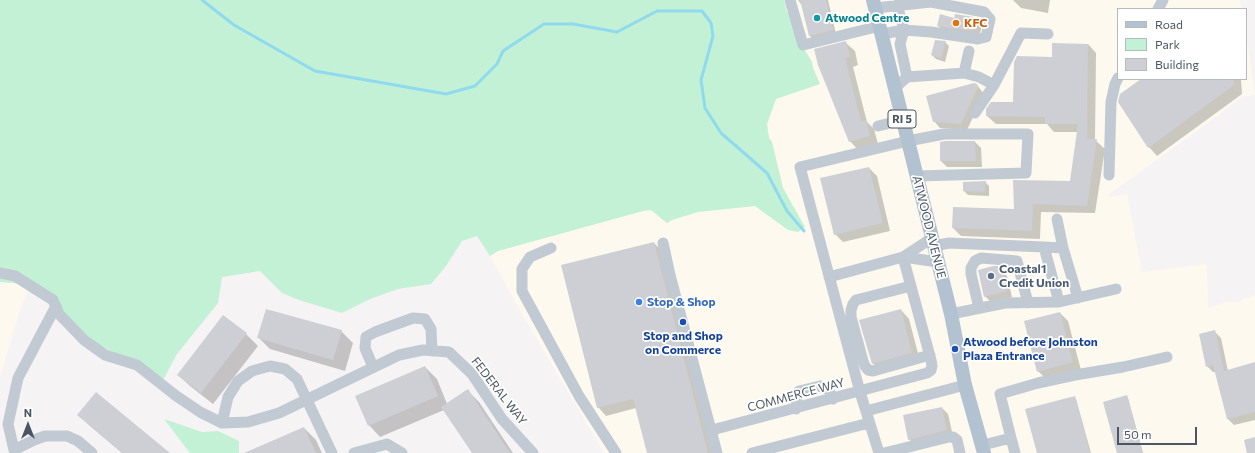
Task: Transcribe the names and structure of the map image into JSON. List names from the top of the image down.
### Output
{
  "streets": {
    "main road": ["RI 5", "ATWOOD AVENUE"],
    "street": ["FEDERAL WAY", "COMMERCE WAY"]
  },
  "places": [
    "Atwood Centre",
    "KFC",
    "Coastal1 Credit Union",
    "Stop & Shop",
    "Stop and Shop on Commerce",
    "Atwood before Johnston Plaza Entrance"
  ],
  "legend": ["Road", "Park", "Building"],
  "scale_bar": "50 m",
  "north": "top"
}
